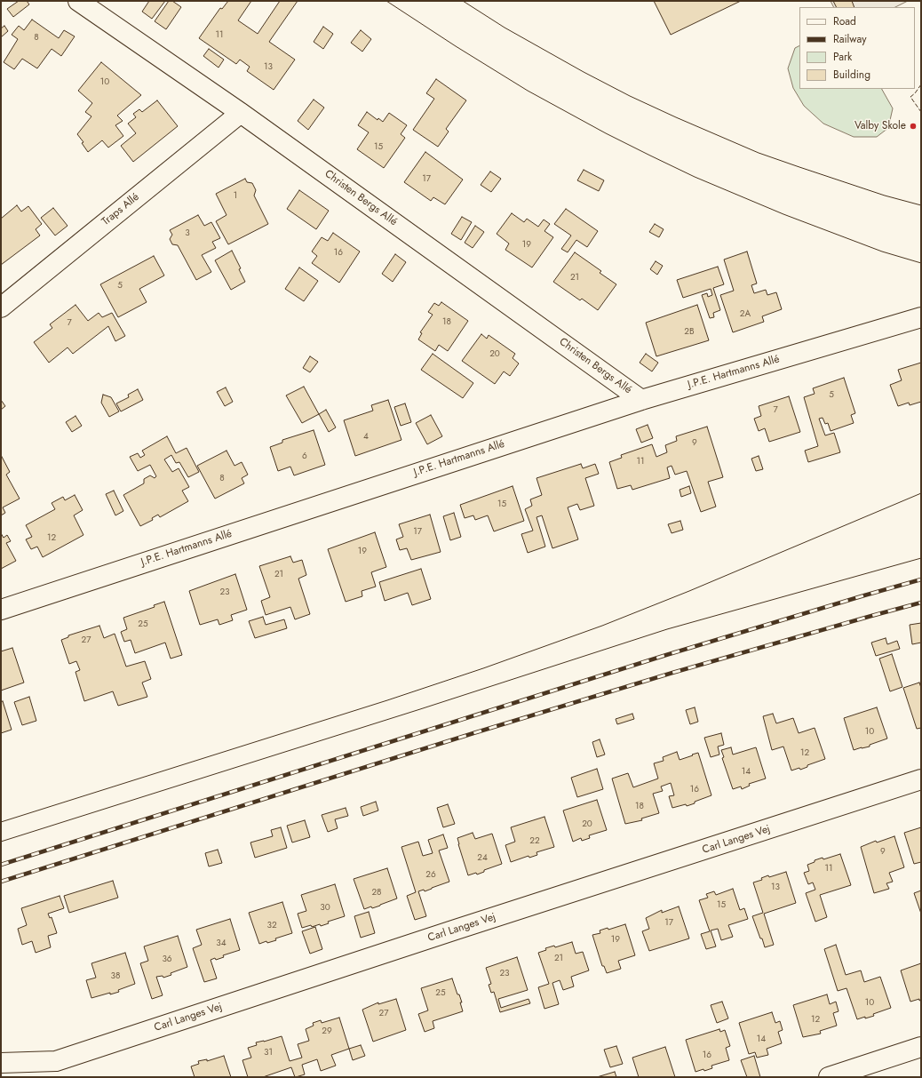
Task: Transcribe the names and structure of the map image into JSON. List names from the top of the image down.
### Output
{
  "streets": {
    "street": [
      "Christen Bergs Allé",
      "Traps Allé",
      "J.P.E. Hartmanns Allé",
      "Carl Langes Vej"
    ]
  },
  "crossings": [
    ["Christen Bergs Allé", "Traps Allé"],
    ["Christen Bergs Allé", "J.P.E. Hartmanns Allé"]
  ],
  "places": ["Valby Skole"],
  "house_numbers": [
    "11",
    "8",
    "13",
    "10",
    "15",
    "17",
    "1",
    "3",
    "19",
    "16",
    "21",
    "5",
    "2A",
    "18",
    "7",
    "2B",
    "20",
    "5",
    "7",
    "4",
    "9",
    "6",
    "11",
    "8",
    "15",
    "17",
    "12",
    "19",
    "21",
    "23",
    "25",
    "27",
    "10",
    "12",
    "14",
    "16",
    "18",
    "20",
    "22",
    "9",
    "24",
    "11",
    "26",
    "13",
    "28",
    "15",
    "30",
    "17",
    "32",
    "19",
    "34",
    "21",
    "36",
    "23",
    "38",
    "25",
    "10",
    "27",
    "12",
    "29",
    "14",
    "31",
    "16"
  ],
  "legend": [
    "Road",
    "Railway",
    "Park",
    "Building"
  ]
}
